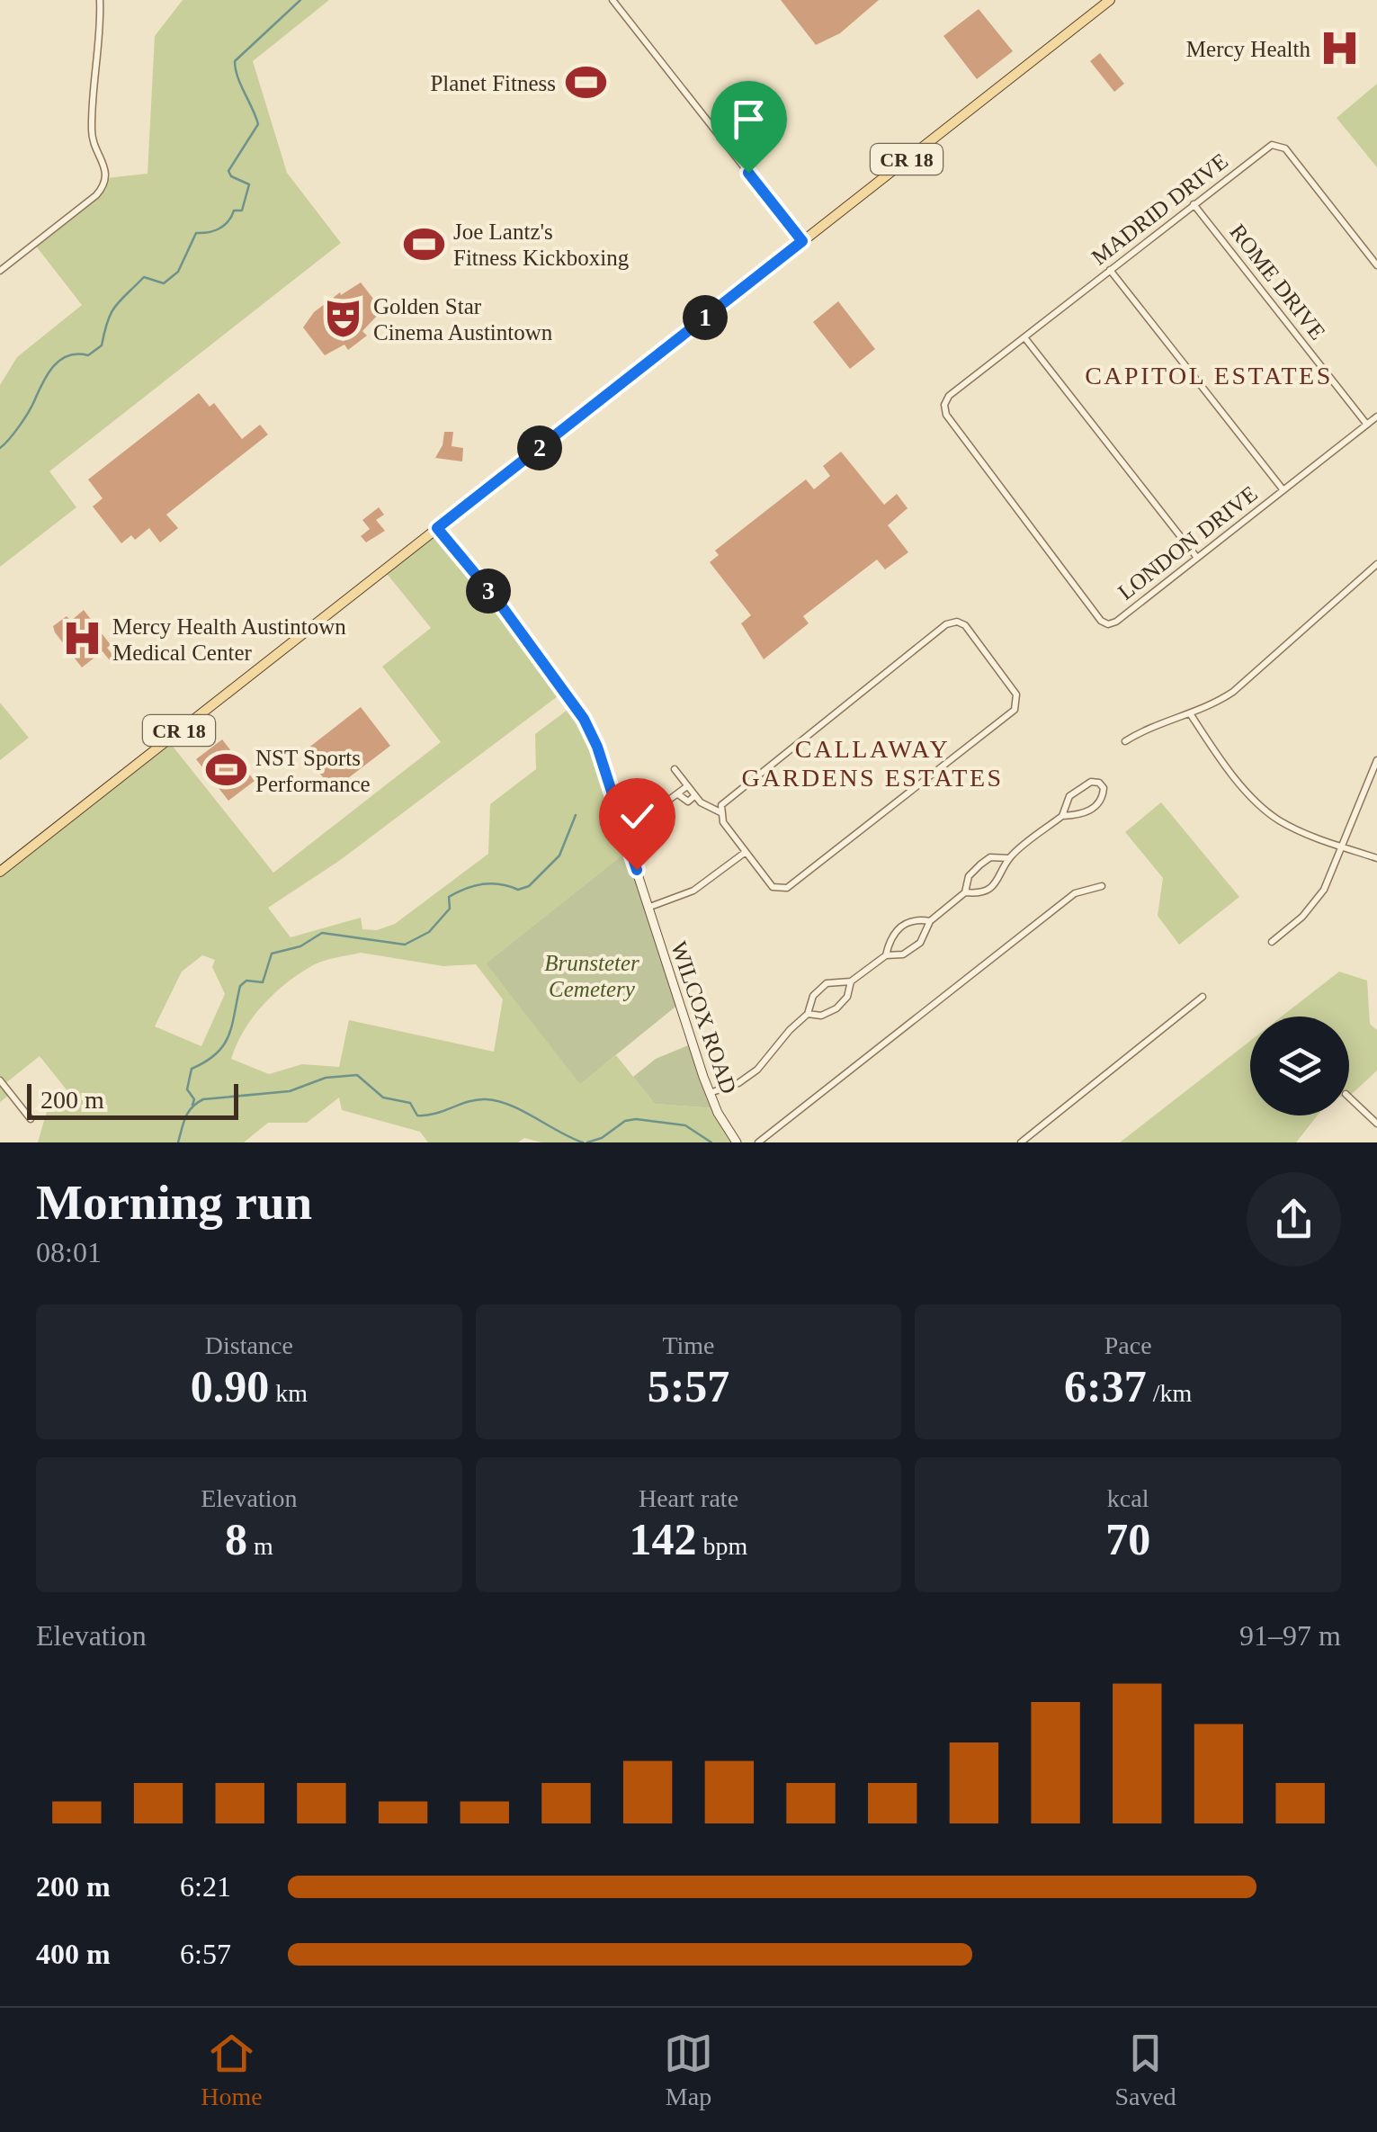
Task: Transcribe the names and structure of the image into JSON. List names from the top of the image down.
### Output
{
  "streets": {
    "main road": ["CR 18"],
    "street": [
      "MADRID DRIVE",
      "ROME DRIVE",
      "LONDON DRIVE",
      "WILCOX ROAD"
    ]
  },
  "crossings": [
    ["CR 18", "WILCOX ROAD"],
    ["MADRID DRIVE", "ROME DRIVE"],
    ["MADRID DRIVE", "LONDON DRIVE"],
    ["ROME DRIVE", "LONDON DRIVE"]
  ],
  "districts": ["CAPITOL ESTATES", "CALLAWAY GARDENS ESTATES"],
  "parks": ["Brunsteter Cemetery"],
  "places": {
    "hospital": ["Mercy Health", "Mercy Health Austintown Medical Center"],
    "sports": ["Planet Fitness", "Joe Lantz's Fitness Kickboxing", "NST Sports Performance"],
    "theatre": ["Golden Star Cinema Austintown"]
  },
  "scale_bar": "200 m",
  "page": {
    "pins": ["1", "2", "3"],
    "scale": "200 m",
    "heading": ["Morning run", "08:01"],
    "stats": [
      ["Distance", "0.90 km"],
      ["Time", "5:57"],
      ["Pace", "6:37 /km"],
      ["Elevation", "8 m"],
      ["Heart rate", "142 bpm"],
      ["kcal", "70"]
    ],
    "chart": ["Elevation", "91–97 m"],
    "list": [
      {
        "name": "200 m",
        "note": "6:21"
      },
      {
        "name": "400 m",
        "note": "6:57"
      }
    ],
    "tabs": ["Home", "Map", "Saved"]
  }
}
